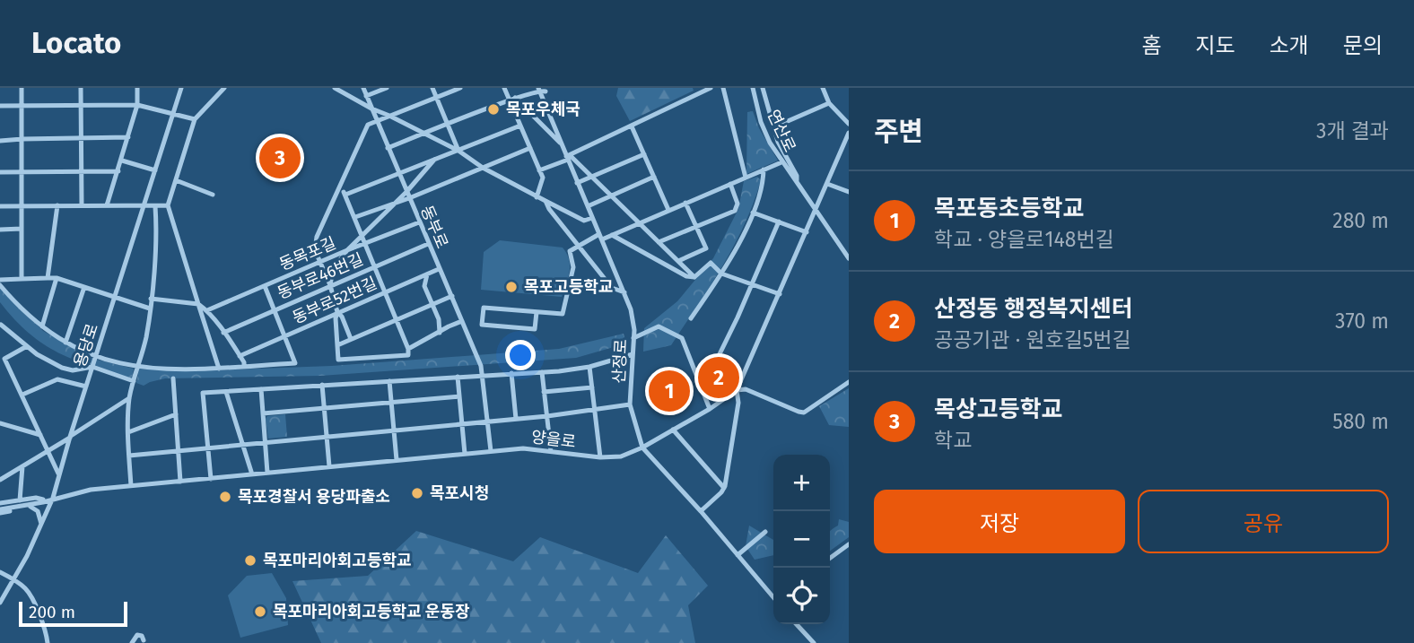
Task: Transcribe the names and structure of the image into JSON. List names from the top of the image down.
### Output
{
  "streets": {
    "street": [
      "연산로",
      "동부로",
      "동목포길",
      "동부로46번길",
      "동부로52번길",
      "용당로",
      "산정로",
      "양을로"
    ]
  },
  "crossings": [
    ["동부로", "동목포길"],
    ["동부로", "동부로46번길"],
    ["동부로", "동부로52번길"],
    ["동부로", "양을로"],
    ["용당로", "양을로"],
    ["산정로", "양을로"]
  ],
  "places": [
    "목포우체국",
    "목포고등학교",
    "목포시청",
    "목포경찰서 용당파출소",
    "목포마리아회고등학교",
    "목포마리아회고등학교 운동장"
  ],
  "scale_bar": "200 m",
  "page": {
    "header": "Locato",
    "nav": [
      "홈",
      "지도",
      "소개",
      "문의"
    ],
    "heading": ["주변", "3개 결과"],
    "pins": ["3", "2", "1"],
    "list": [
      {
        "mark": "1",
        "name": "목포동초등학교",
        "note": "학교 · 양을로148번길",
        "value": "280 m"
      },
      {
        "mark": "2",
        "name": "산정동 행정복지센터",
        "note": "공공기관 · 원호길5번길",
        "value": "370 m"
      },
      {
        "mark": "3",
        "name": "목상고등학교",
        "note": "학교",
        "value": "580 m"
      }
    ],
    "map_buttons": ["+", "−"],
    "buttons": ["저장", "공유"],
    "scale": "200 m"
  }
}
